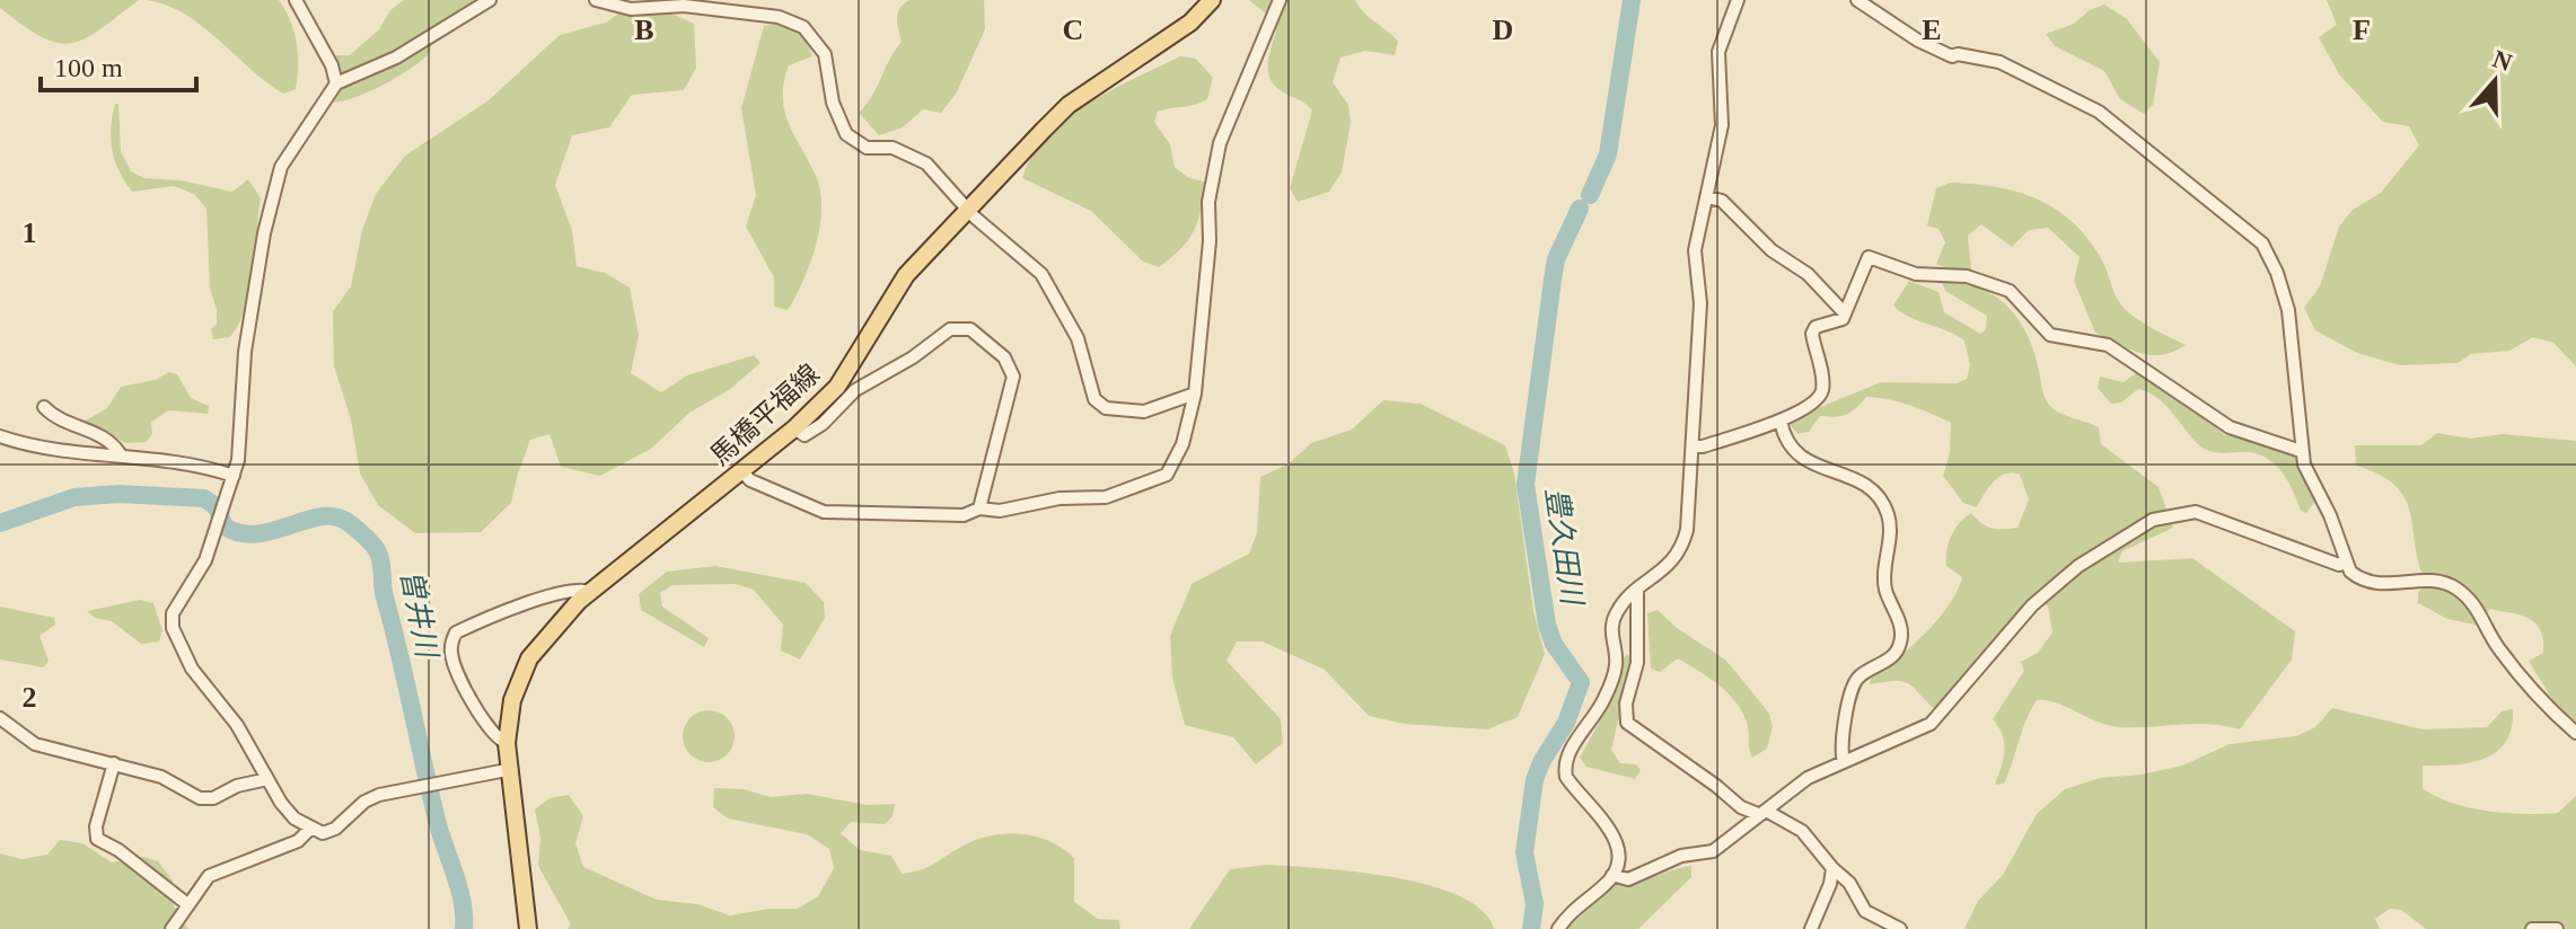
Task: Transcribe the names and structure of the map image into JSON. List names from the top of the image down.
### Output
{
  "streets": {
    "main road": ["馬橋平福線"]
  },
  "water": ["豊久田川", "曽井川"],
  "scale_bar": "100 m",
  "north": "top",
  "grid": {
    "columns": [
      "B",
      "C",
      "D",
      "E",
      "F"
    ],
    "rows": ["1", "2"]
  }
}
